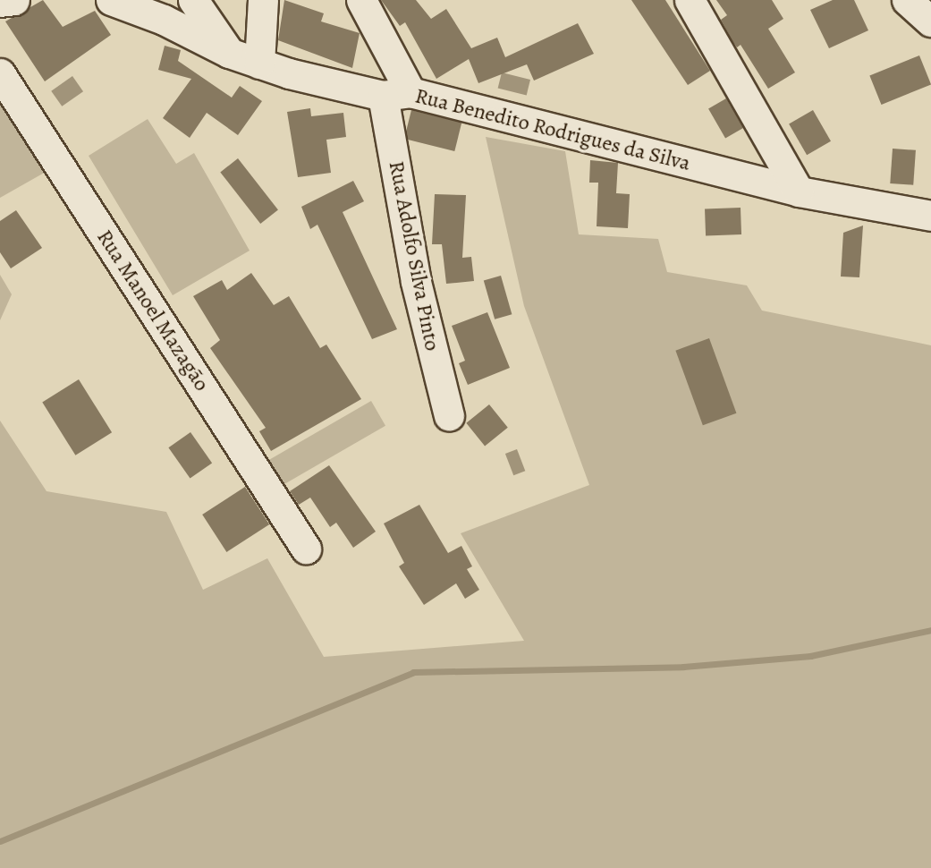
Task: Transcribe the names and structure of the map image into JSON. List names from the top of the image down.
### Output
{
  "streets": {
    "street": ["Rua Benedito Rodrigues da Silva", "Rua Adolfo Silva Pinto", "Rua Manoel Mazagão"]
  },
  "crossings": [
    ["Rua Benedito Rodrigues da Silva", "Rua Adolfo Silva Pinto"]
  ]
}
